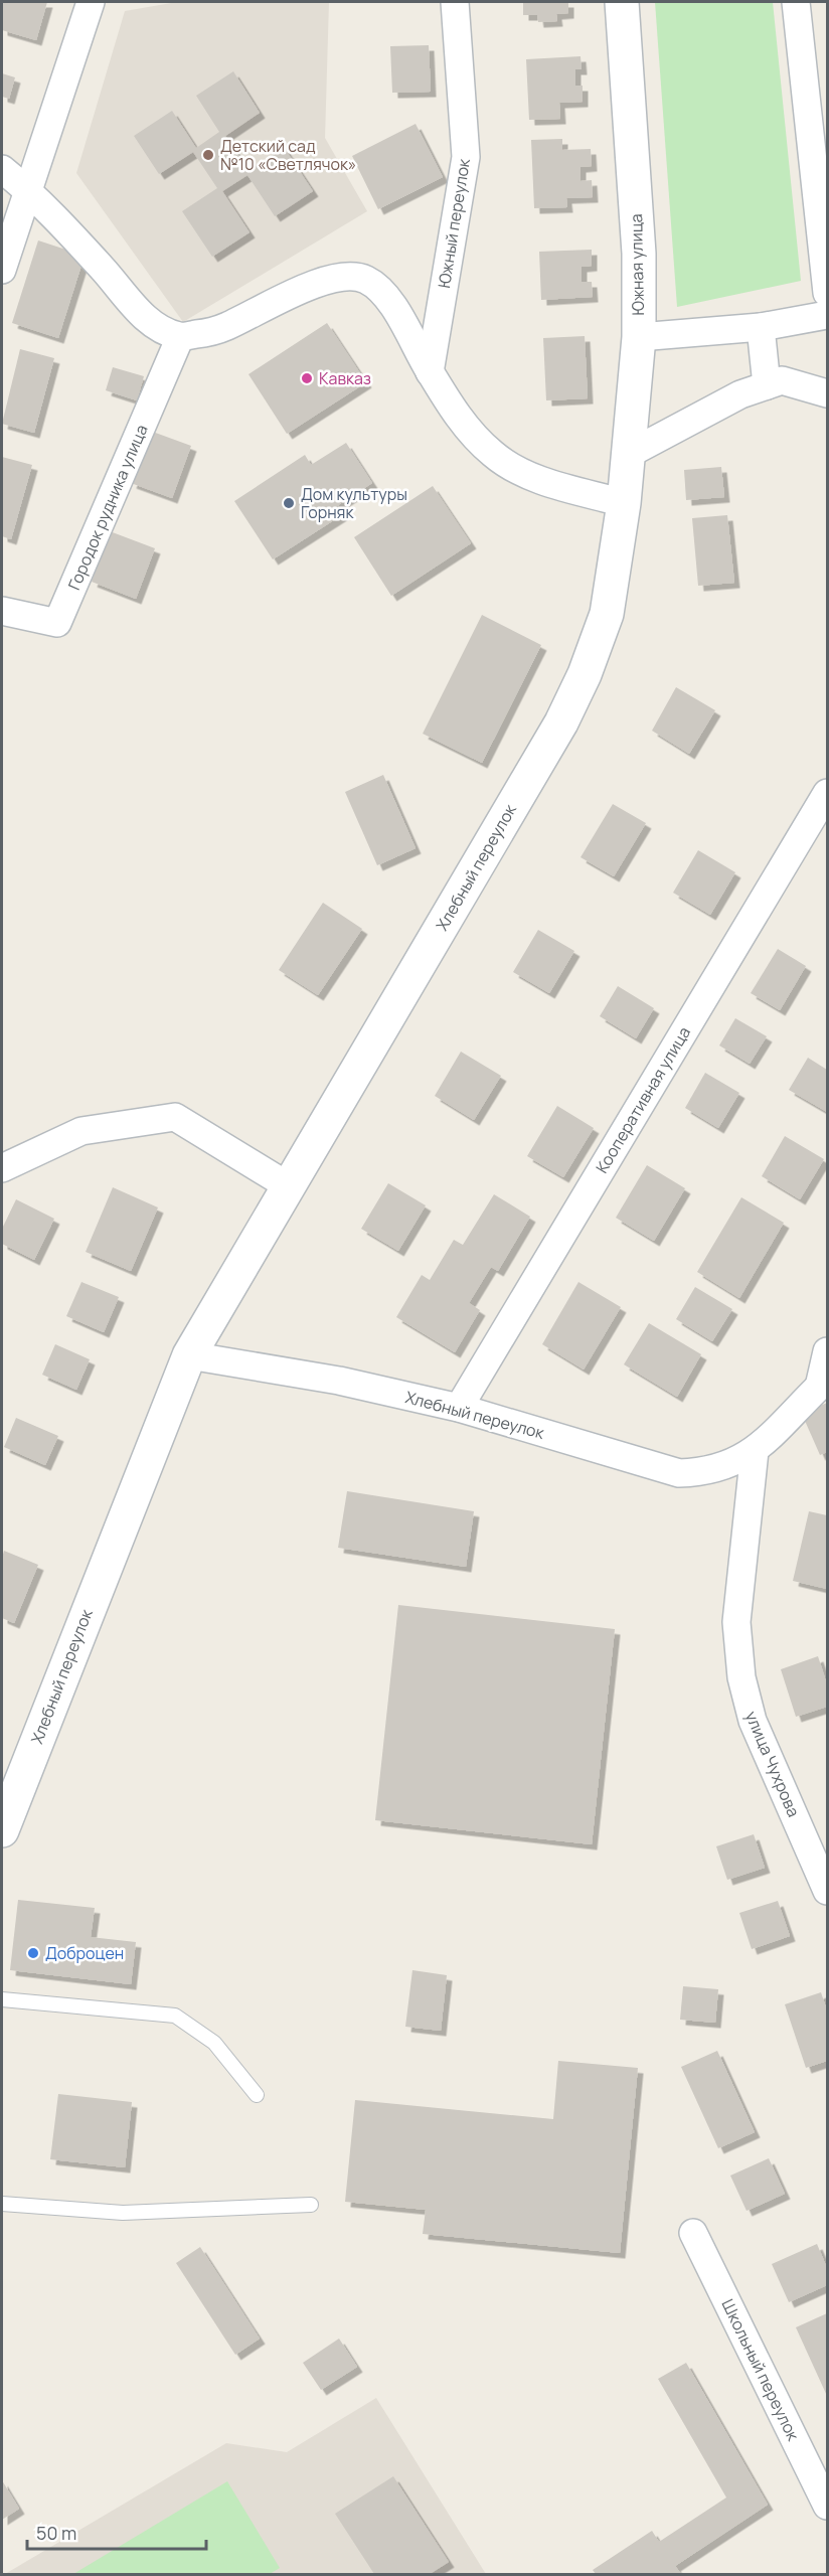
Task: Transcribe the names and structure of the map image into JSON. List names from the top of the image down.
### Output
{
  "streets": {
    "street": [
      "Южный переулок",
      "Южная улица",
      "Городок рудника улица",
      "Хлебный переулок",
      "Кооперативная улица",
      "улица Чухрова",
      "Школьный переулок"
    ]
  },
  "crossings": [
    ["Южная улица", "Хлебный переулок"],
    ["Хлебный переулок", "Кооперативная улица"],
    ["Хлебный переулок", "улица Чухрова"]
  ],
  "places": [
    "Детский сад №10 «Светлячок»",
    "Кавказ",
    "Дом культуры Горняк",
    "Доброцен"
  ],
  "scale_bar": "50 m"
}
